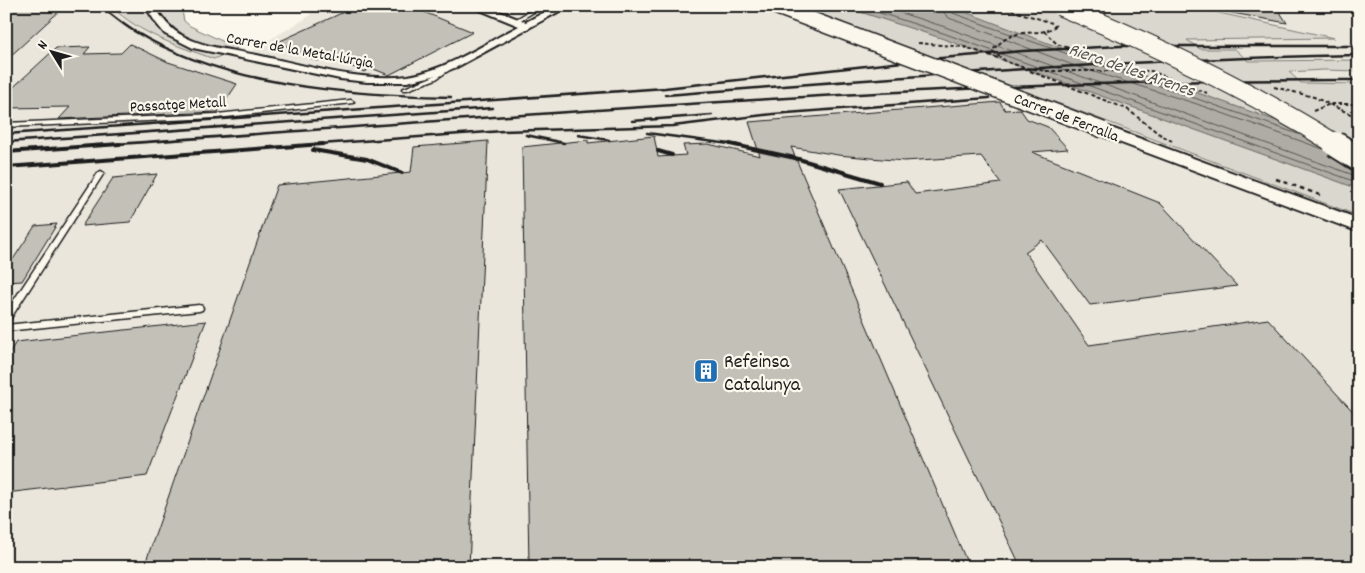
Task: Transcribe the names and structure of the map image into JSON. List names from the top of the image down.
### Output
{
  "streets": {
    "street": ["Carrer de la Metal·lúrgia", "Carrer de Ferralla"],
    "lane": ["Passatge Metall"]
  },
  "water": ["Riera de les Arenes"],
  "places": {
    "building": ["Refeinsa Catalunya"]
  },
  "north": "top left"
}
